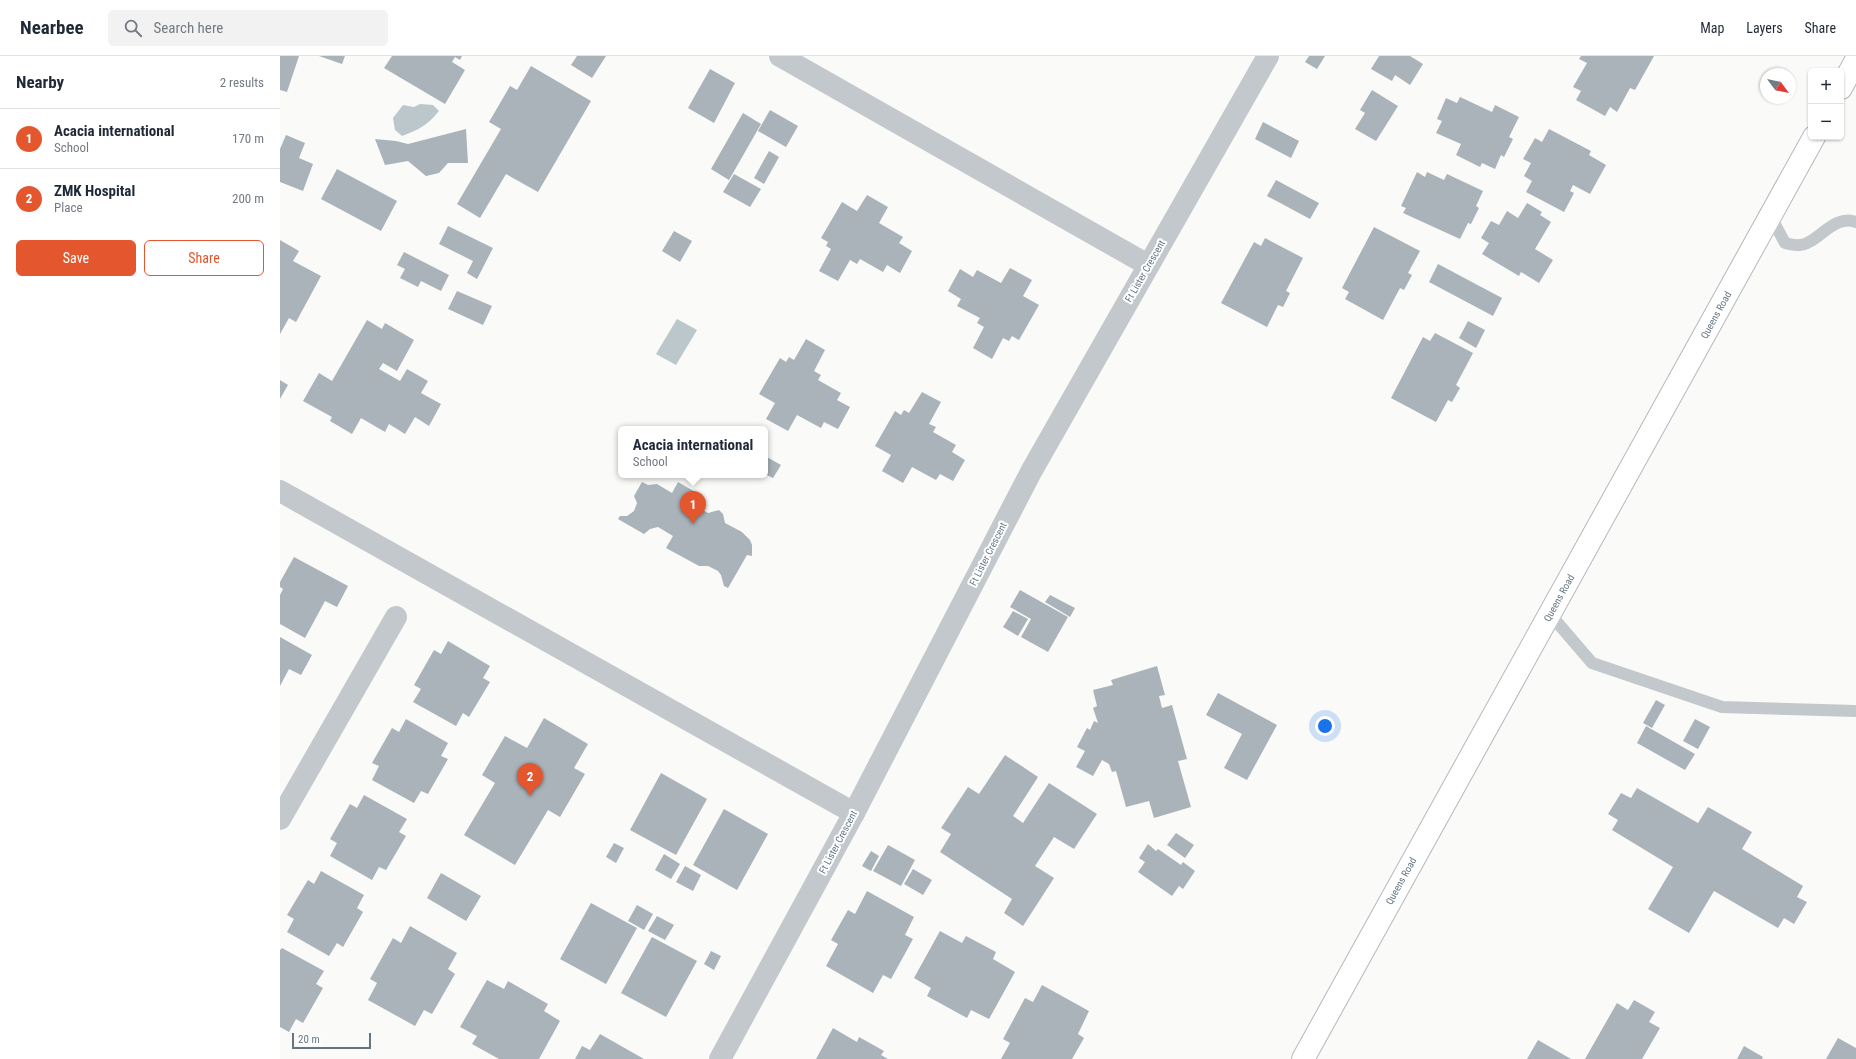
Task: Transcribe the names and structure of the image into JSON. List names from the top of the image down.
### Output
{
  "streets": {
    "highway": ["Queens Road"],
    "street": ["Ft Lister Crescent"]
  },
  "scale_bar": "20 m",
  "north": "bottom right",
  "page": {
    "header": "Nearbee",
    "search": "Search here",
    "nav": ["Map", "Layers", "Share"],
    "heading": ["Nearby", "2 results"],
    "map_buttons": ["+", "−"],
    "list": [
      {
        "mark": "1",
        "name": "Acacia international",
        "note": "School",
        "value": "170 m"
      },
      {
        "mark": "2",
        "name": "ZMK Hospital",
        "note": "Place",
        "value": "200 m"
      }
    ],
    "buttons": ["Save", "Share"],
    "popup": ["Acacia international", "School"],
    "pins": ["1", "2"],
    "scale": "20 m"
  }
}
